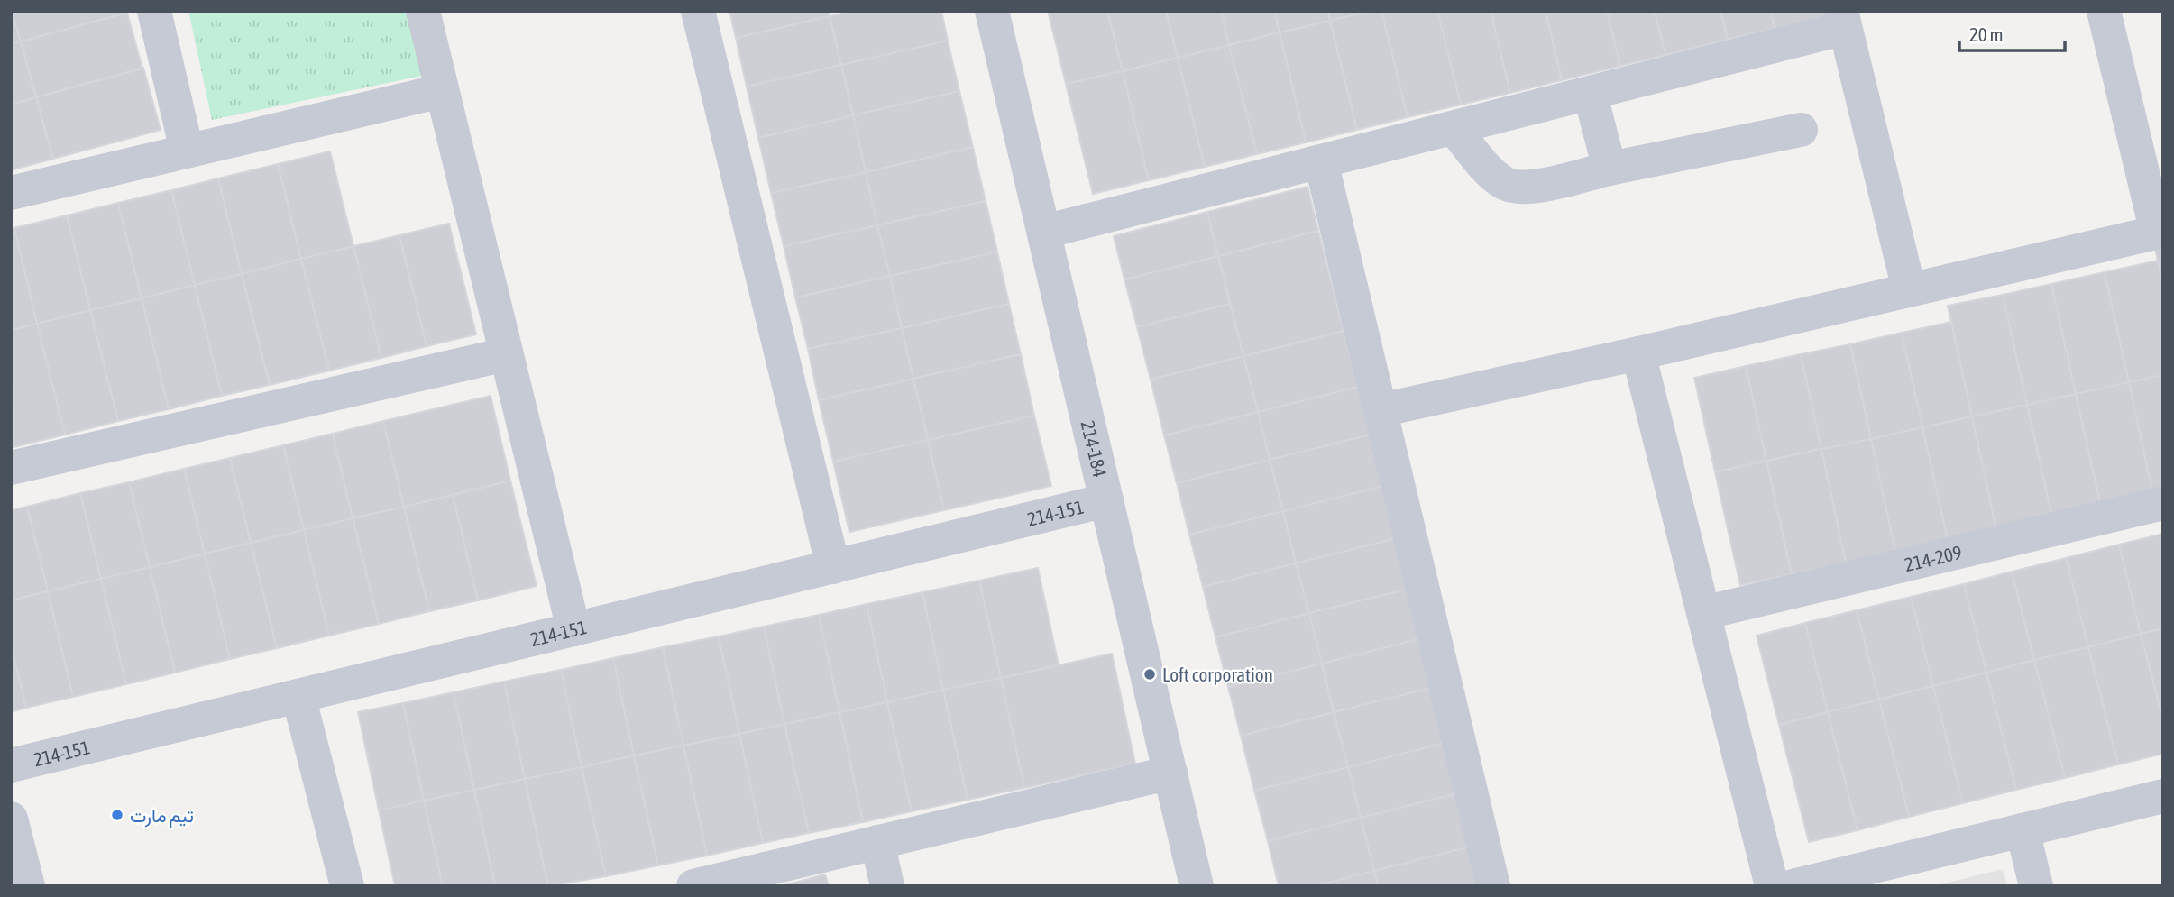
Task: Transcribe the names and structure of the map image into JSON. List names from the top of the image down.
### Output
{
  "streets": {
    "street": ["214-184", "214-151", "214-209"]
  },
  "crossings": [
    ["214-184", "214-151"]
  ],
  "places": ["Loft corporation", "تيم مارت"],
  "scale_bar": "20 m"
}
